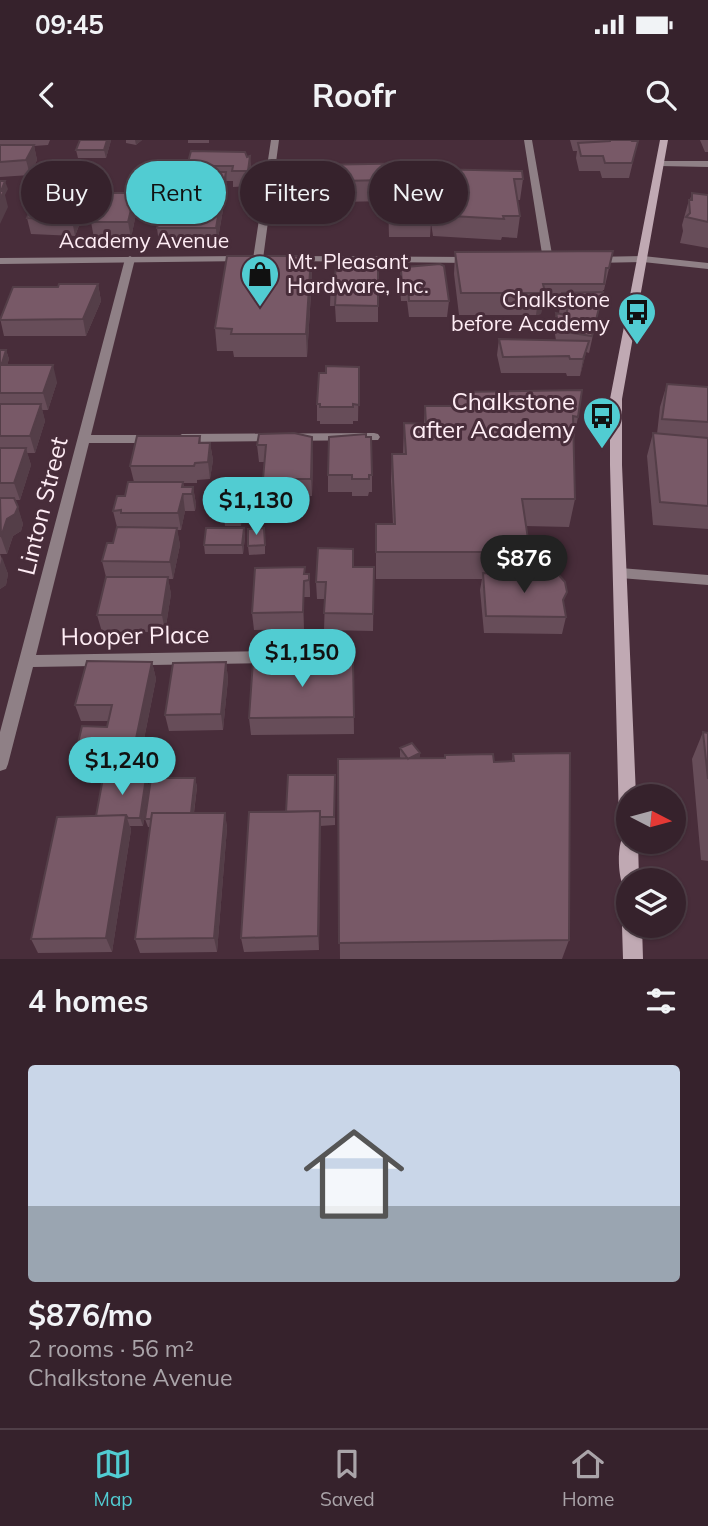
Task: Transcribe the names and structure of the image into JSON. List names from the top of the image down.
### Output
{
  "streets": {
    "street": ["Academy Avenue", "Linton Street", "Hooper Place"]
  },
  "crossings": [
    ["Academy Avenue", "Linton Street"],
    ["Linton Street", "Hooper Place"]
  ],
  "places": {
    "shop": ["Mt. Pleasant Hardware, Inc."],
    "bus stop": ["Chalkstone before Academy", "Chalkstone after Academy"]
  },
  "north": "right",
  "page": {
    "status": "09:45",
    "header": "Roofr",
    "chip": [
      "Buy",
      "Rent",
      "Filters",
      "New"
    ],
    "price": [
      "$1,130",
      "$876",
      "$1,150",
      "$1,240"
    ],
    "heading": "4 homes",
    "list": [
      {
        "name": "$876/mo",
        "note": "2 rooms · 56 m² · Chalkstone Avenue"
      }
    ],
    "tabs": ["Map", "Saved", "Home"]
  }
}
